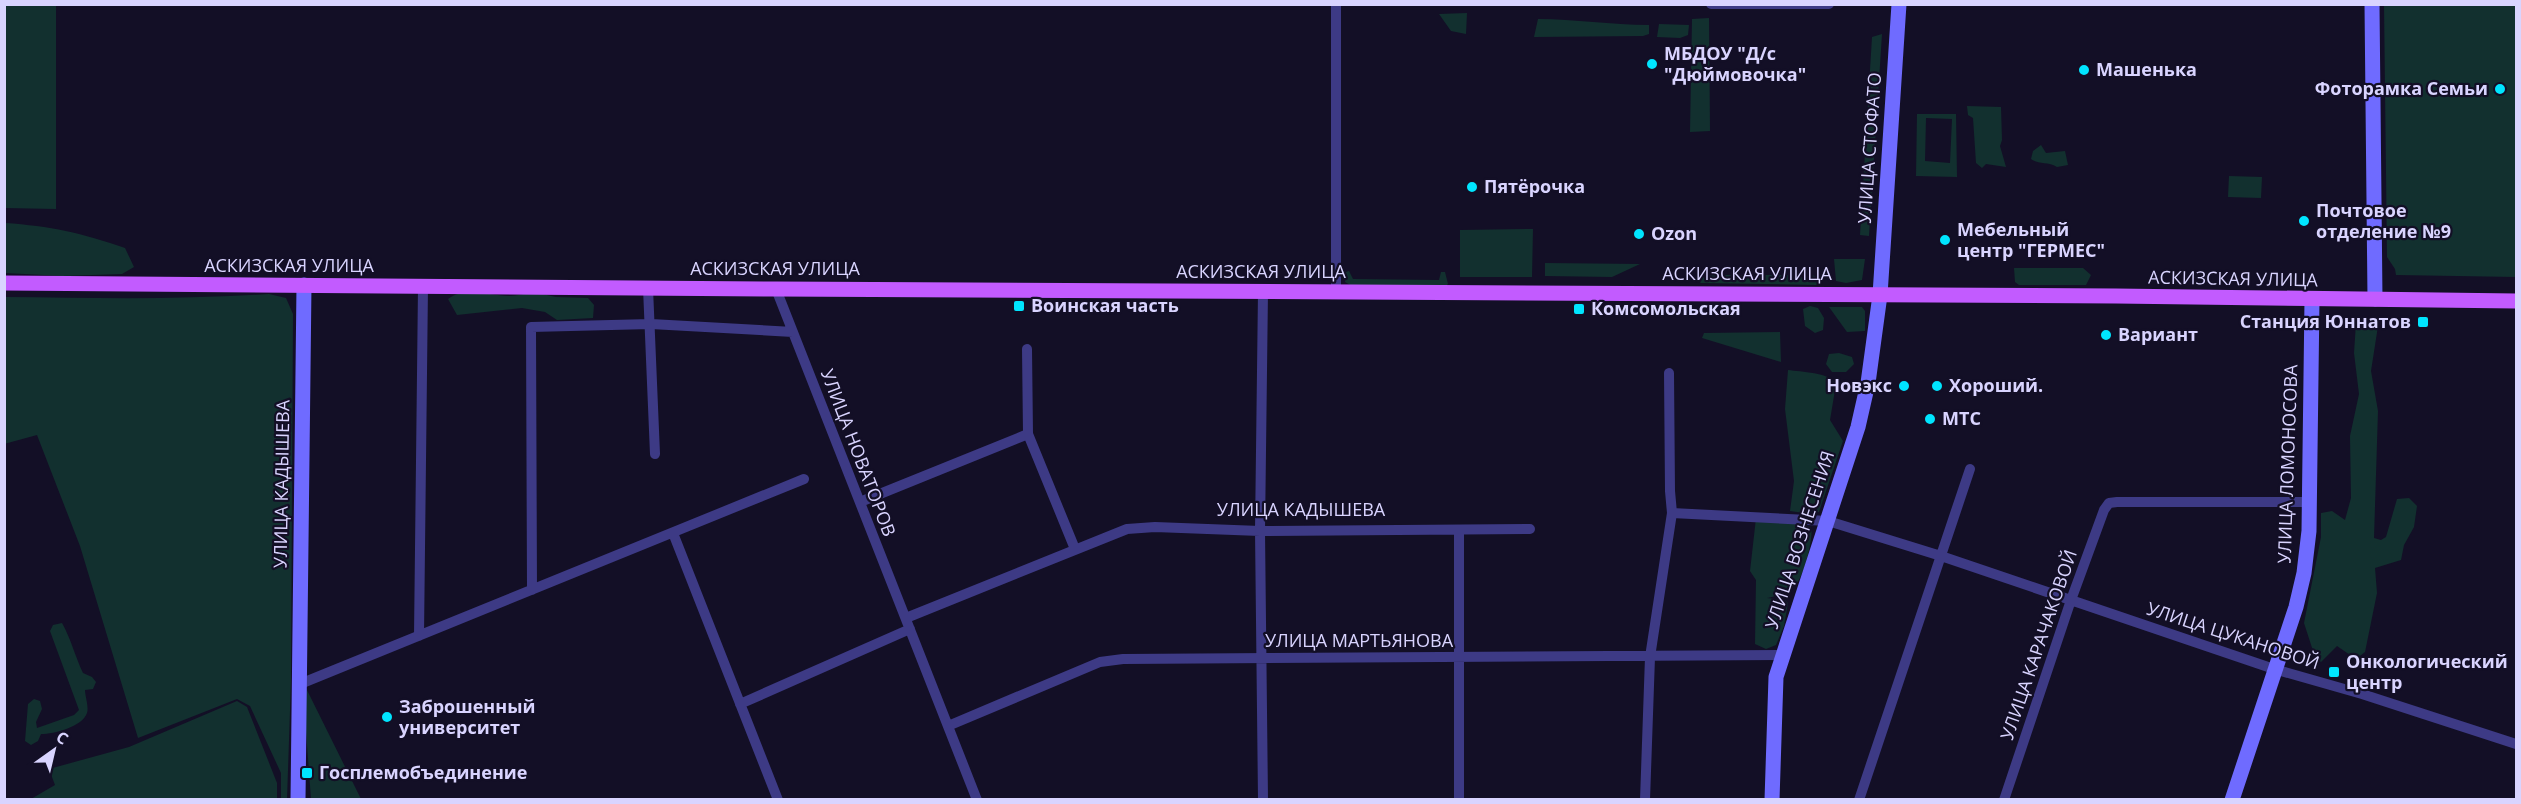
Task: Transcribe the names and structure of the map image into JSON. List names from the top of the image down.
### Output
{
  "streets": {
    "main road": ["АСКИЗСКАЯ УЛИЦА"],
    "street": [
      "УЛИЦА СТОФАТО",
      "УЛИЦА НОВАТОРОВ",
      "УЛИЦА ЛОМОНОСОВА",
      "УЛИЦА КАДЫШЕВА",
      "УЛИЦА ВОЗНЕСЕНИЯ",
      "УЛИЦА ЦУКАНОВОЙ",
      "УЛИЦА МАРТЬЯНОВА",
      "УЛИЦА КАРАЧАКОВОЙ"
    ]
  },
  "crossings": [
    ["УЛИЦА СТОФАТО", "АСКИЗСКАЯ УЛИЦА"],
    ["УЛИЦА СТОФАТО", "УЛИЦА ВОЗНЕСЕНИЯ"],
    ["АСКИЗСКАЯ УЛИЦА", "УЛИЦА НОВАТОРОВ"],
    ["АСКИЗСКАЯ УЛИЦА", "УЛИЦА ЛОМОНОСОВА"],
    ["АСКИЗСКАЯ УЛИЦА", "УЛИЦА КАДЫШЕВА"],
    ["АСКИЗСКАЯ УЛИЦА", "УЛИЦА ВОЗНЕСЕНИЯ"],
    ["УЛИЦА НОВАТОРОВ", "УЛИЦА КАДЫШЕВА"],
    ["УЛИЦА НОВАТОРОВ", "УЛИЦА МАРТЬЯНОВА"],
    ["УЛИЦА ЛОМОНОСОВА", "УЛИЦА ЦУКАНОВОЙ"],
    ["УЛИЦА ЛОМОНОСОВА", "УЛИЦА КАРАЧАКОВОЙ"],
    ["УЛИЦА ВОЗНЕСЕНИЯ", "УЛИЦА ЦУКАНОВОЙ"],
    ["УЛИЦА ВОЗНЕСЕНИЯ", "УЛИЦА МАРТЬЯНОВА"],
    ["УЛИЦА ЦУКАНОВОЙ", "УЛИЦА КАРАЧАКОВОЙ"]
  ],
  "places": {
    "other": [
      "МБДОУ \"Д/с \"Дюймовочка\"",
      "Машенька",
      "Фоторамка Семьи",
      "Пятёрочка",
      "Почтовое отделение №9",
      "Ozon",
      "Мебельный центр \"ГЕРМЕС\"",
      "Вариант",
      "Новэкс",
      "Хороший.",
      "МТС",
      "Заброшенный университет"
    ],
    "transit": [
      "Воинская часть",
      "Комсомольская",
      "Станция Юннатов",
      "Онкологический центр",
      "Госплемобъединение"
    ]
  },
  "north": "top right"
}
